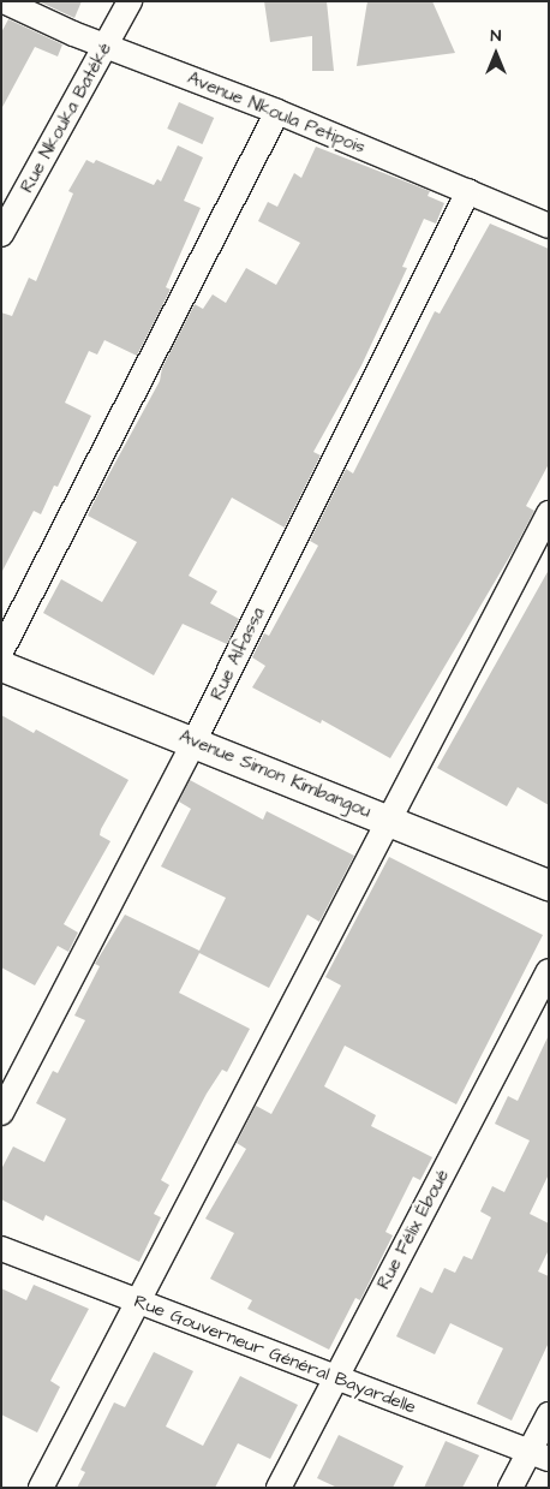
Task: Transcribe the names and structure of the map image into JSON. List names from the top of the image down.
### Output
{
  "streets": {
    "street": [
      "Avenue Nkoula Petipois",
      "Rue Nkouka Batéké",
      "Rue Alfassa",
      "Avenue Simon Kimbangou",
      "Rue Félix Éboué",
      "Rue Gouverneur Général Bayardelle"
    ]
  },
  "crossings": [
    ["Avenue Nkoula Petipois", "Rue Nkouka Batéké"],
    ["Avenue Nkoula Petipois", "Rue Alfassa"],
    ["Rue Alfassa", "Avenue Simon Kimbangou"],
    ["Rue Félix Éboué", "Rue Gouverneur Général Bayardelle"]
  ],
  "north": "top"
}
